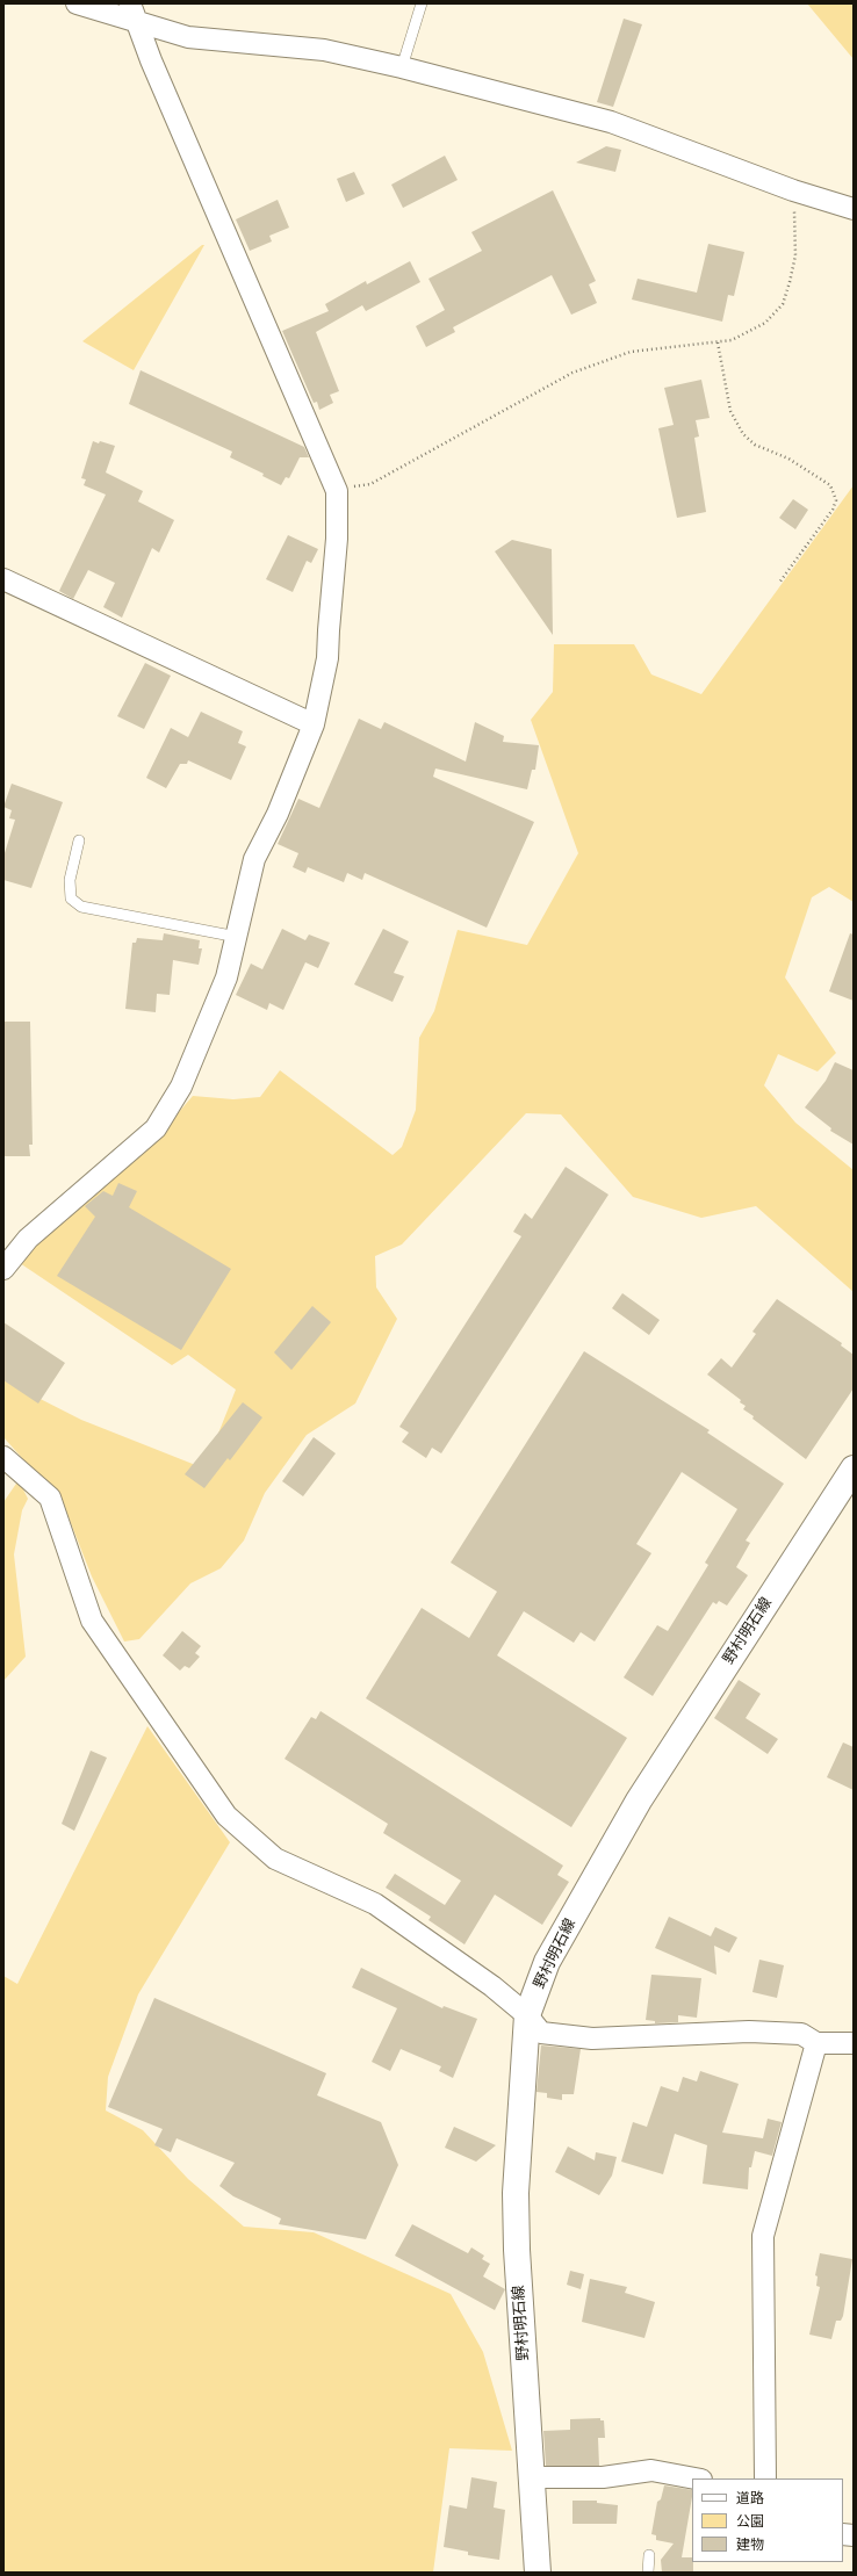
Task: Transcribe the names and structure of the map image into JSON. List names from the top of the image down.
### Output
{
  "streets": {
    "main road": ["野村明石線"]
  },
  "legend": ["道路", "公園", "建物"]
}
